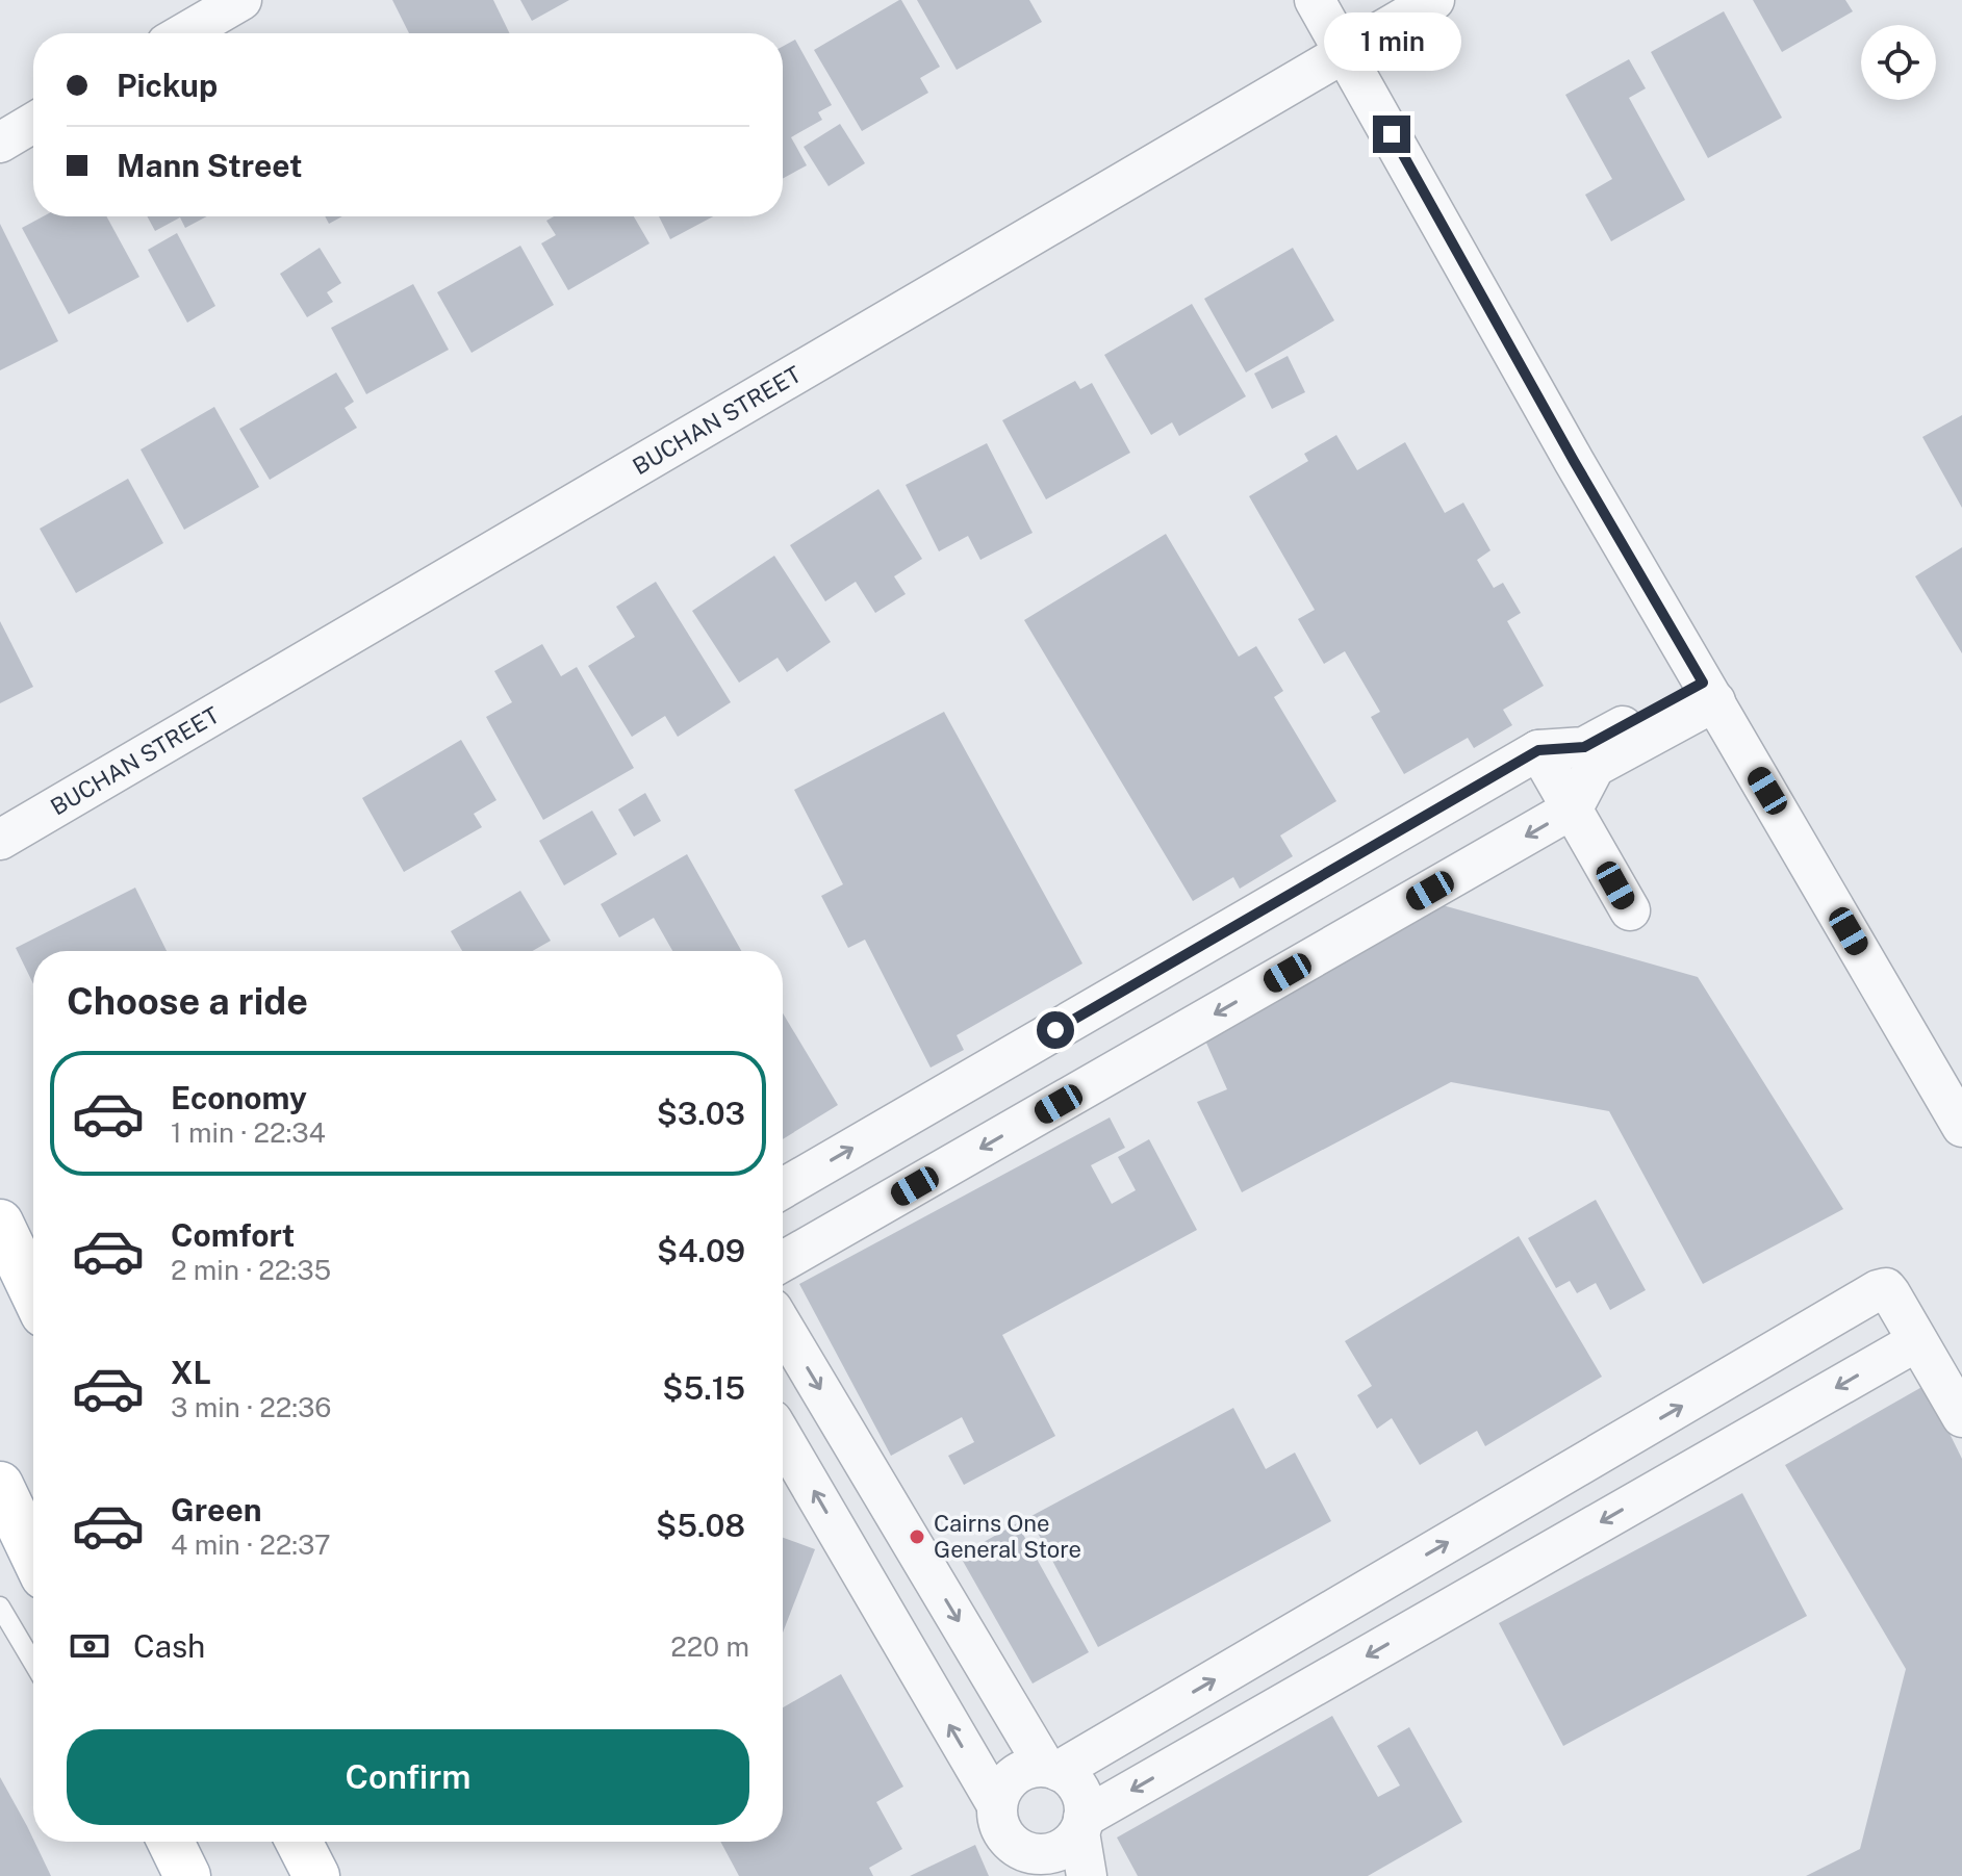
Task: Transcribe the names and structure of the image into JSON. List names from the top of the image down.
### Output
{
  "streets": {
    "street": ["BUCHAN STREET"]
  },
  "places": ["Cairns One General Store"],
  "page": {
    "bubble": "1 min",
    "banner": ["Pickup", "Mann Street"],
    "heading": "Choose a ride",
    "list": [
      {
        "name": "Economy",
        "note": "1 min · 22:34",
        "value": "$3.03"
      },
      {
        "name": "Comfort",
        "note": "2 min · 22:35",
        "value": "$4.09"
      },
      {
        "name": "XL",
        "note": "3 min · 22:36",
        "value": "$5.15"
      },
      {
        "name": "Green",
        "note": "4 min · 22:37",
        "value": "$5.08"
      }
    ],
    "pay": ["Cash", "220 m"],
    "buttons": "Confirm"
  }
}
